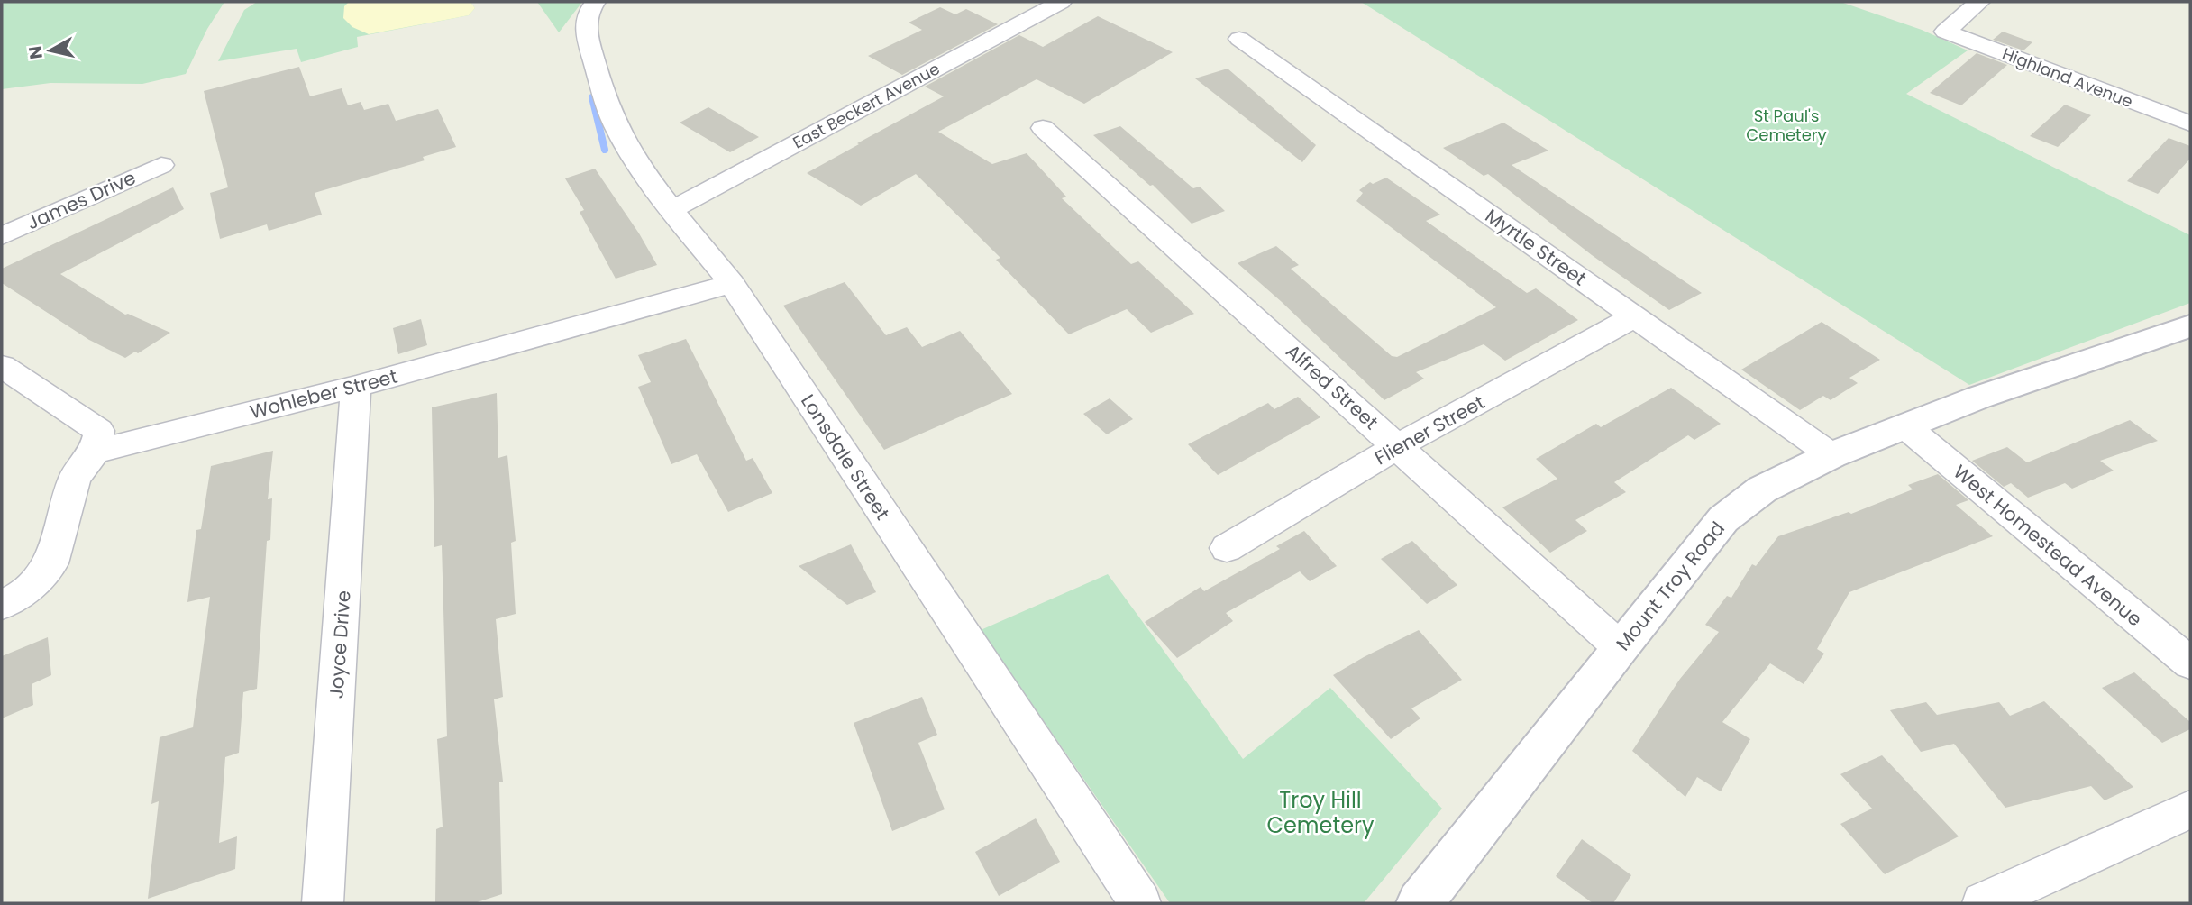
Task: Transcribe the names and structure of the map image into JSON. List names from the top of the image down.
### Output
{
  "streets": {
    "street": [
      "Highland Avenue",
      "East Beckert Avenue",
      "James Drive",
      "Myrtle Street",
      "Alfred Street",
      "Wohleber Street",
      "Fliener Street",
      "Lonsdale Street",
      "West Homestead Avenue",
      "Mount Troy Road",
      "Joyce Drive"
    ]
  },
  "crossings": [
    ["East Beckert Avenue", "Lonsdale Street"],
    ["Myrtle Street", "Fliener Street"],
    ["Myrtle Street", "Mount Troy Road"],
    ["Alfred Street", "Fliener Street"],
    ["Alfred Street", "Mount Troy Road"],
    ["Wohleber Street", "Lonsdale Street"],
    ["Wohleber Street", "Joyce Drive"],
    ["West Homestead Avenue", "Mount Troy Road"]
  ],
  "parks": ["St Paul's Cemetery", "Troy Hill Cemetery"],
  "north": "left"
}
